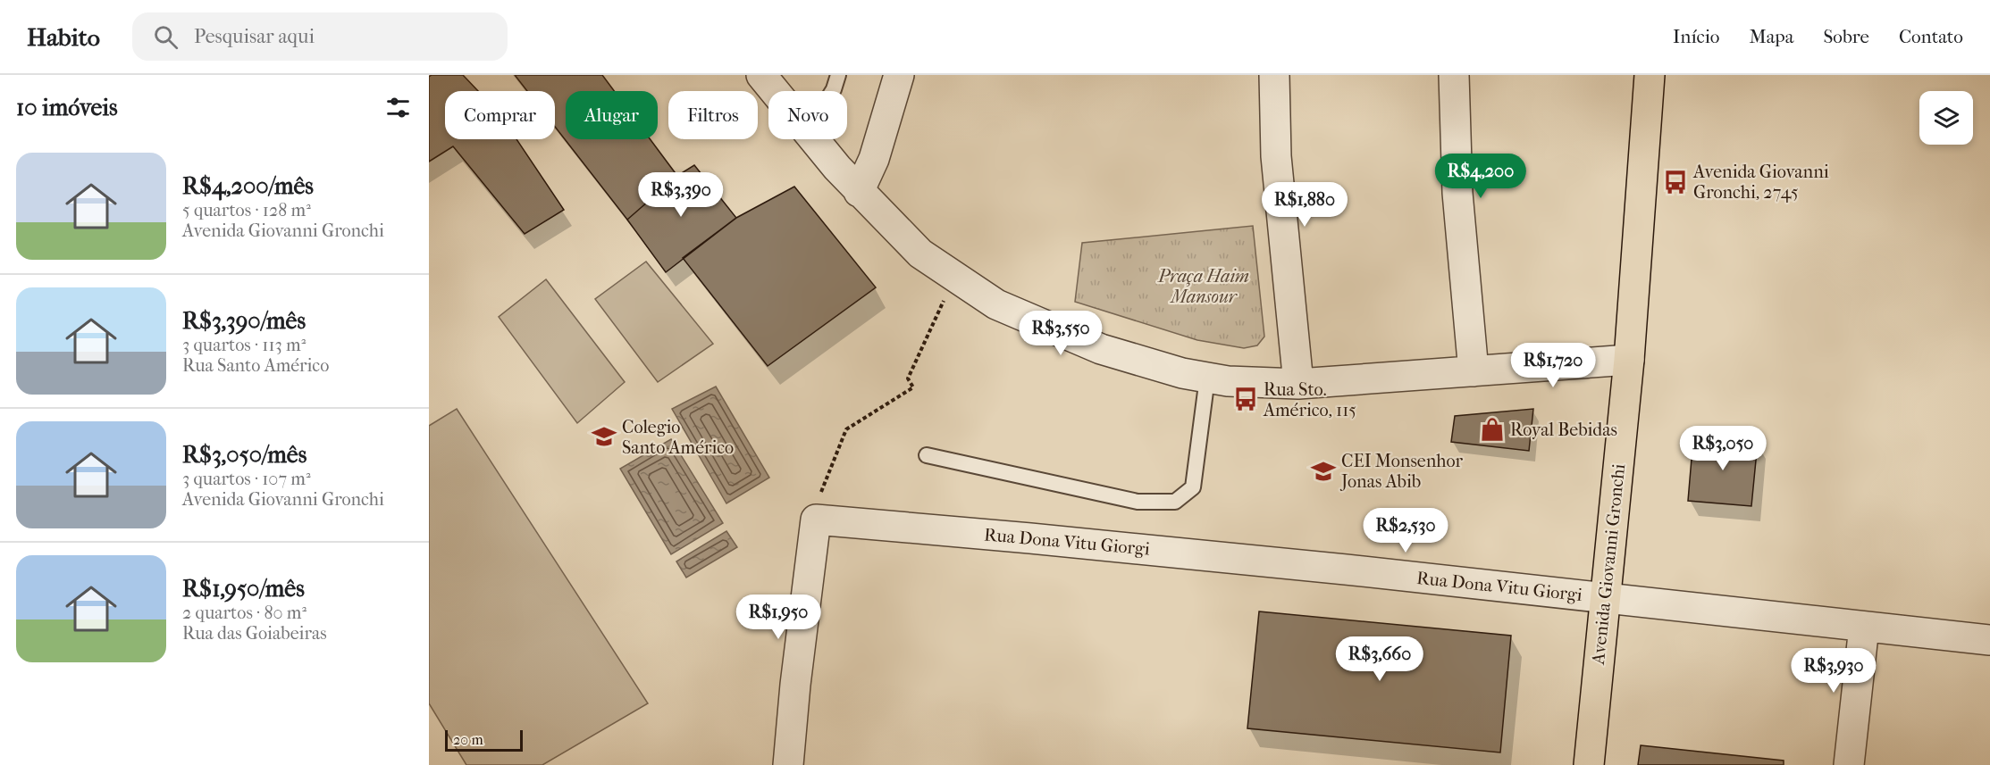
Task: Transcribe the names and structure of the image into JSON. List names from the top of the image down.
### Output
{
  "streets": {
    "main road": ["Avenida Giovanni Gronchi"],
    "street": ["Rua Dona Vitu Giorgi"]
  },
  "crossings": [
    ["Rua Dona Vitu Giorgi", "Avenida Giovanni Gronchi"]
  ],
  "parks": ["Praça Haim Mansour"],
  "places": {
    "bus stop": ["Avenida Giovanni Gronchi, 2745", "Rua Sto. Américo, 115"],
    "shop": ["Royal Bebidas"],
    "school or university": ["Colegio Santo Américo", "CEI Monsenhor Jonas Abib"]
  },
  "scale_bar": "20 m",
  "page": {
    "header": "Habito",
    "search": "Pesquisar aqui",
    "nav": [
      "Início",
      "Mapa",
      "Sobre",
      "Contato"
    ],
    "heading": "10 imóveis",
    "chip": [
      "Comprar",
      "Alugar",
      "Filtros",
      "Novo"
    ],
    "list": [
      {
        "name": "R$4,200/mês",
        "note": "5 quartos · 128 m² · Avenida Giovanni Gronchi"
      },
      {
        "name": "R$3,390/mês",
        "note": "3 quartos · 113 m² · Rua Santo Américo"
      },
      {
        "name": "R$3,050/mês",
        "note": "3 quartos · 107 m² · Avenida Giovanni Gronchi"
      },
      {
        "name": "R$1,950/mês",
        "note": "2 quartos · 80 m² · Rua das Goiabeiras"
      }
    ],
    "price": [
      "R$4,200",
      "R$3,390",
      "R$1,880",
      "R$3,550",
      "R$1,720",
      "R$3,050",
      "R$2,530",
      "R$1,950",
      "R$3,660",
      "R$3,930"
    ],
    "scale": "20 m"
  }
}
